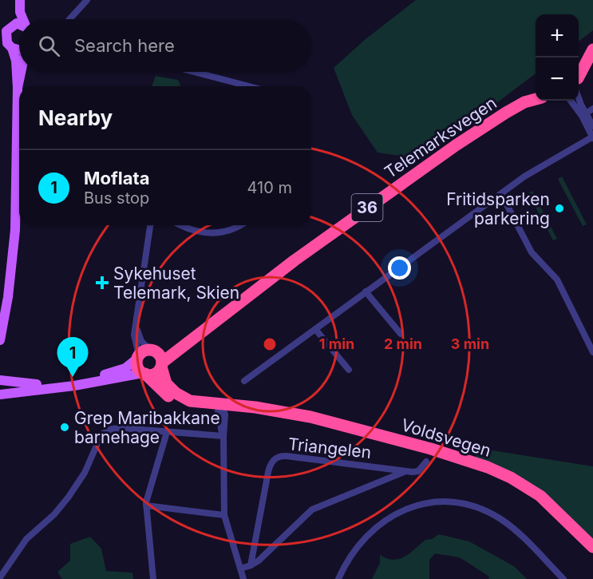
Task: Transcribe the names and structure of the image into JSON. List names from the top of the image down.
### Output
{
  "streets": {
    "highway": ["Telemarksvegen", "36", "Voldsvegen"],
    "street": ["Triangelen"]
  },
  "crossings": [
    ["Telemarksvegen", "36"],
    ["Telemarksvegen", "Voldsvegen"],
    ["36", "Voldsvegen"]
  ],
  "places": {
    "other": ["Fritidsparken parkering", "Grep Maribakkane barnehage"],
    "health": ["Sykehuset Telemark, Skien"]
  },
  "page": {
    "map_buttons": ["+", "−"],
    "search": "Search here",
    "heading": "Nearby",
    "list": [
      {
        "mark": "1",
        "name": "Moflata",
        "note": "Bus stop",
        "value": "410 m"
      }
    ],
    "pins": "1"
  },
  "rings": ["1 min", "2 min", "3 min"]
}
